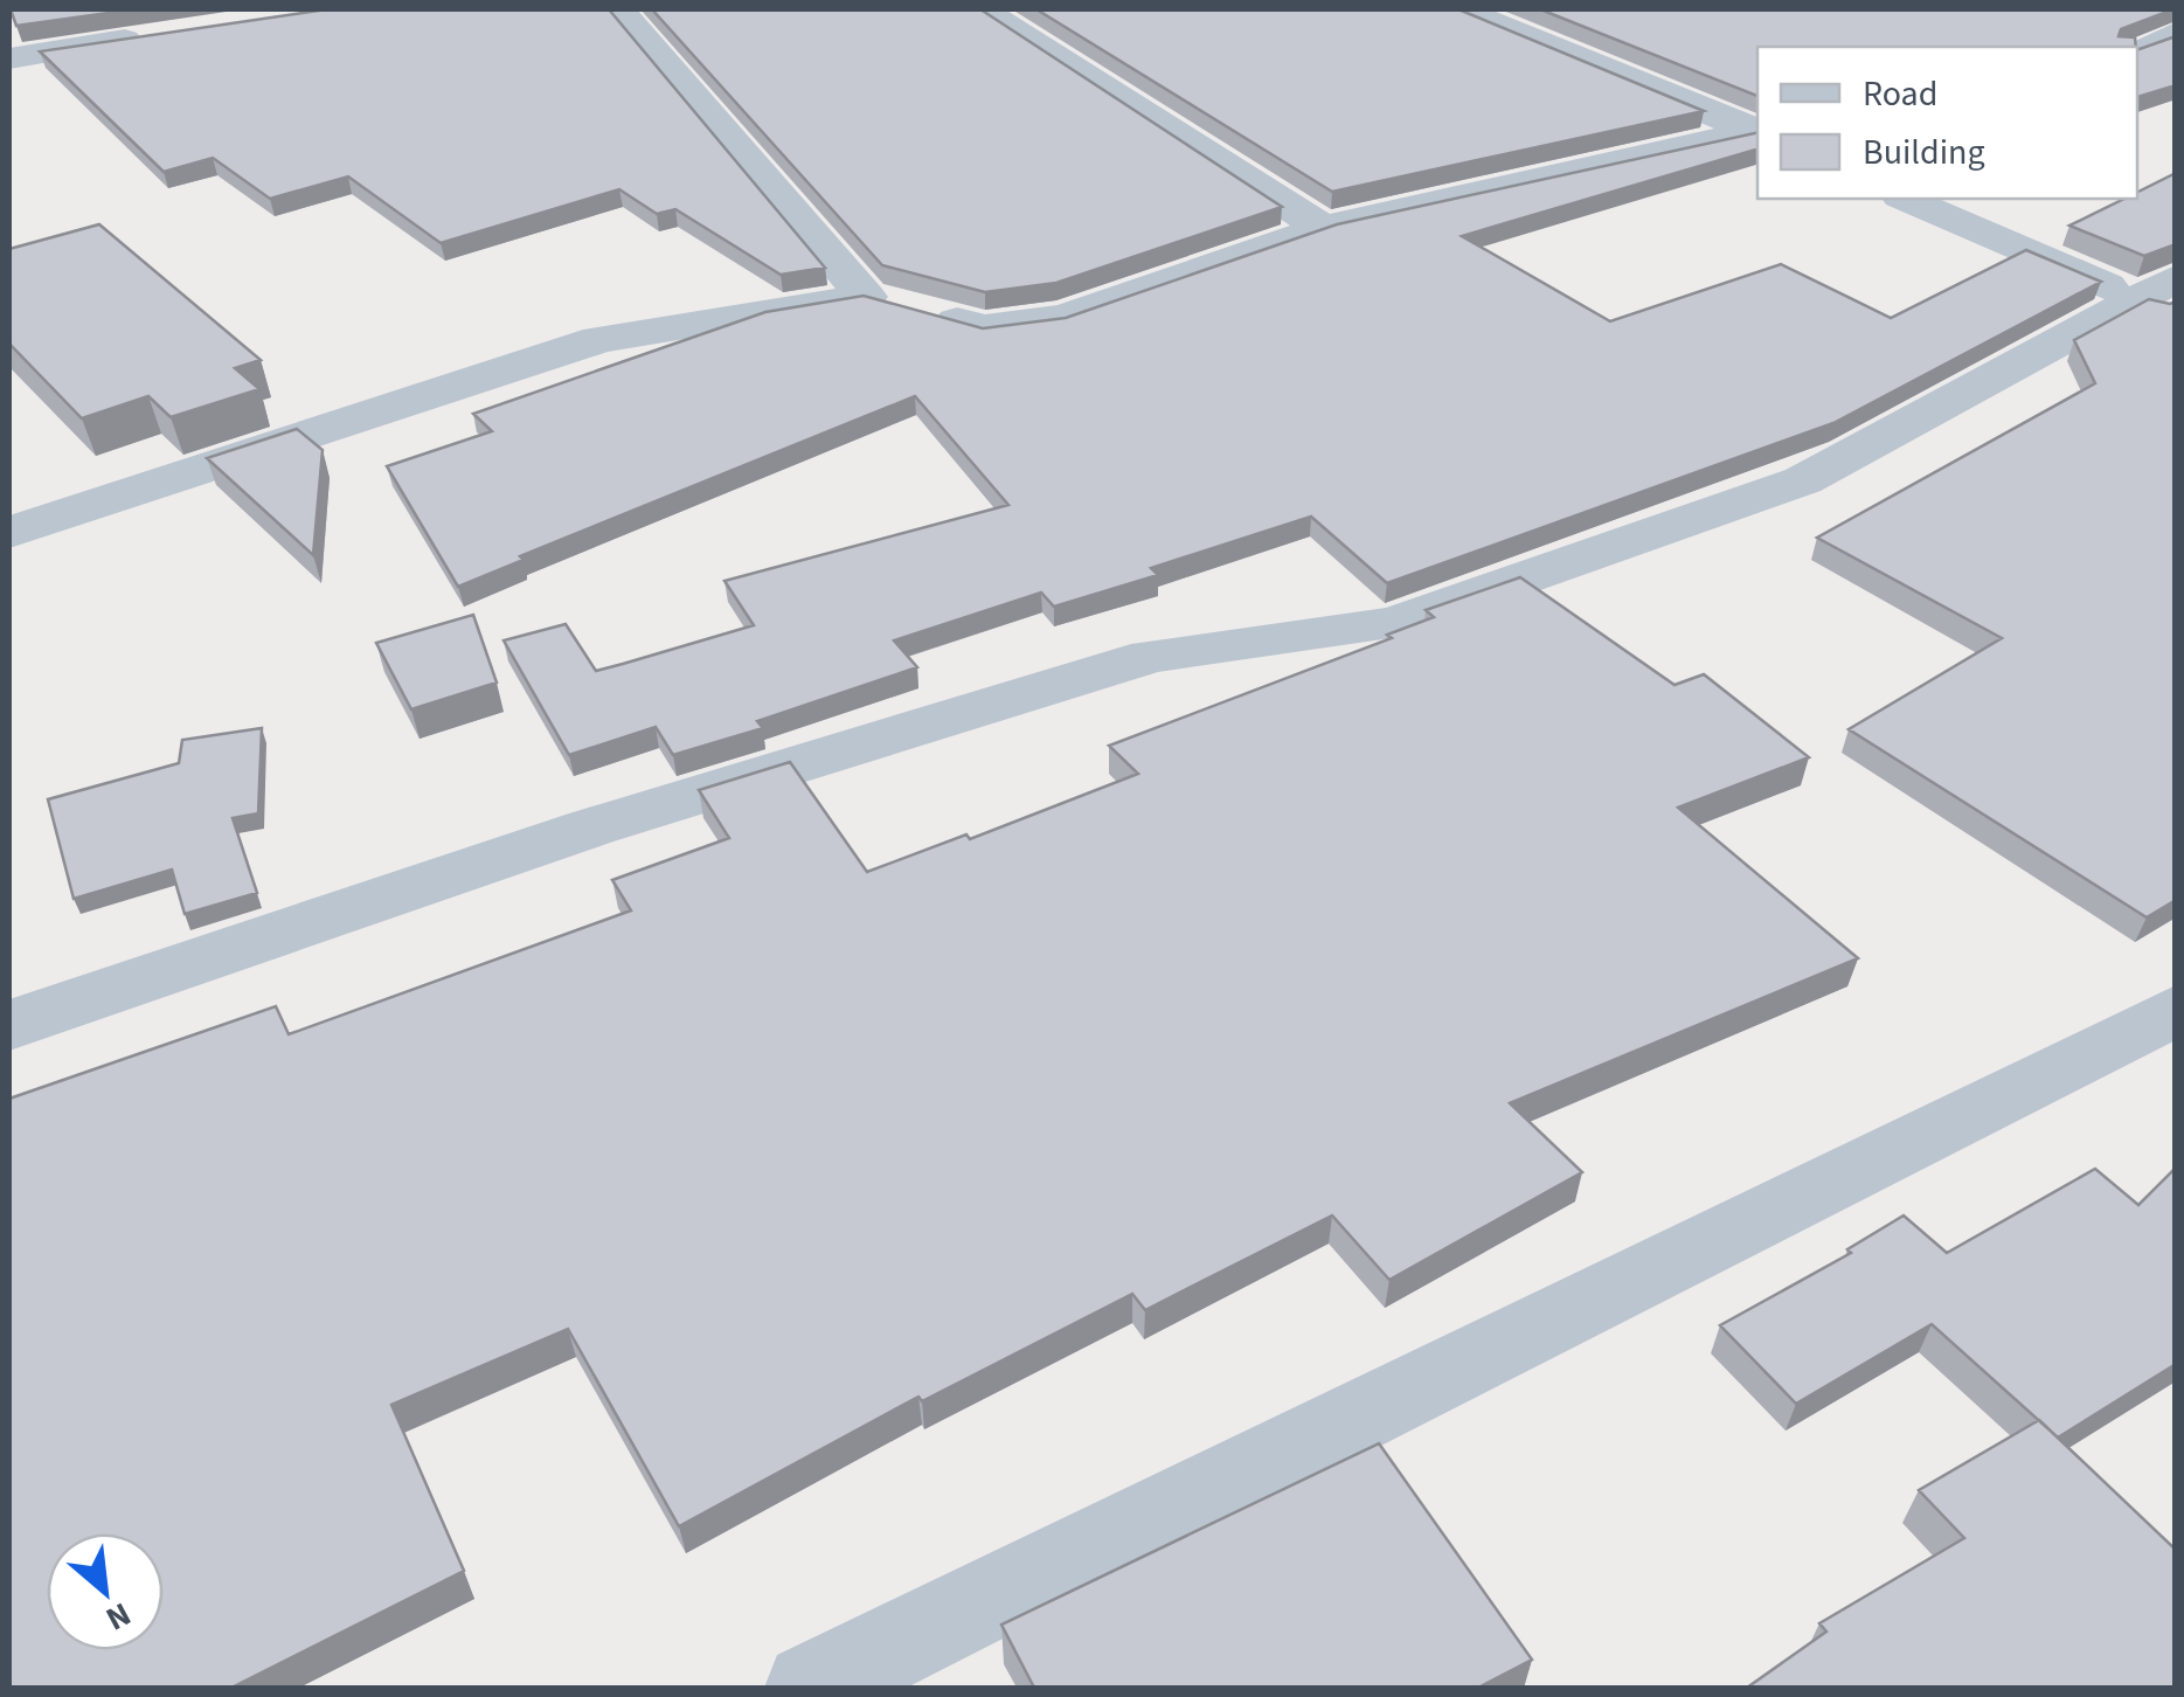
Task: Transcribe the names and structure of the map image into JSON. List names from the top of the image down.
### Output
{
  "legend": ["Road", "Building"],
  "north": "bottom right"
}
